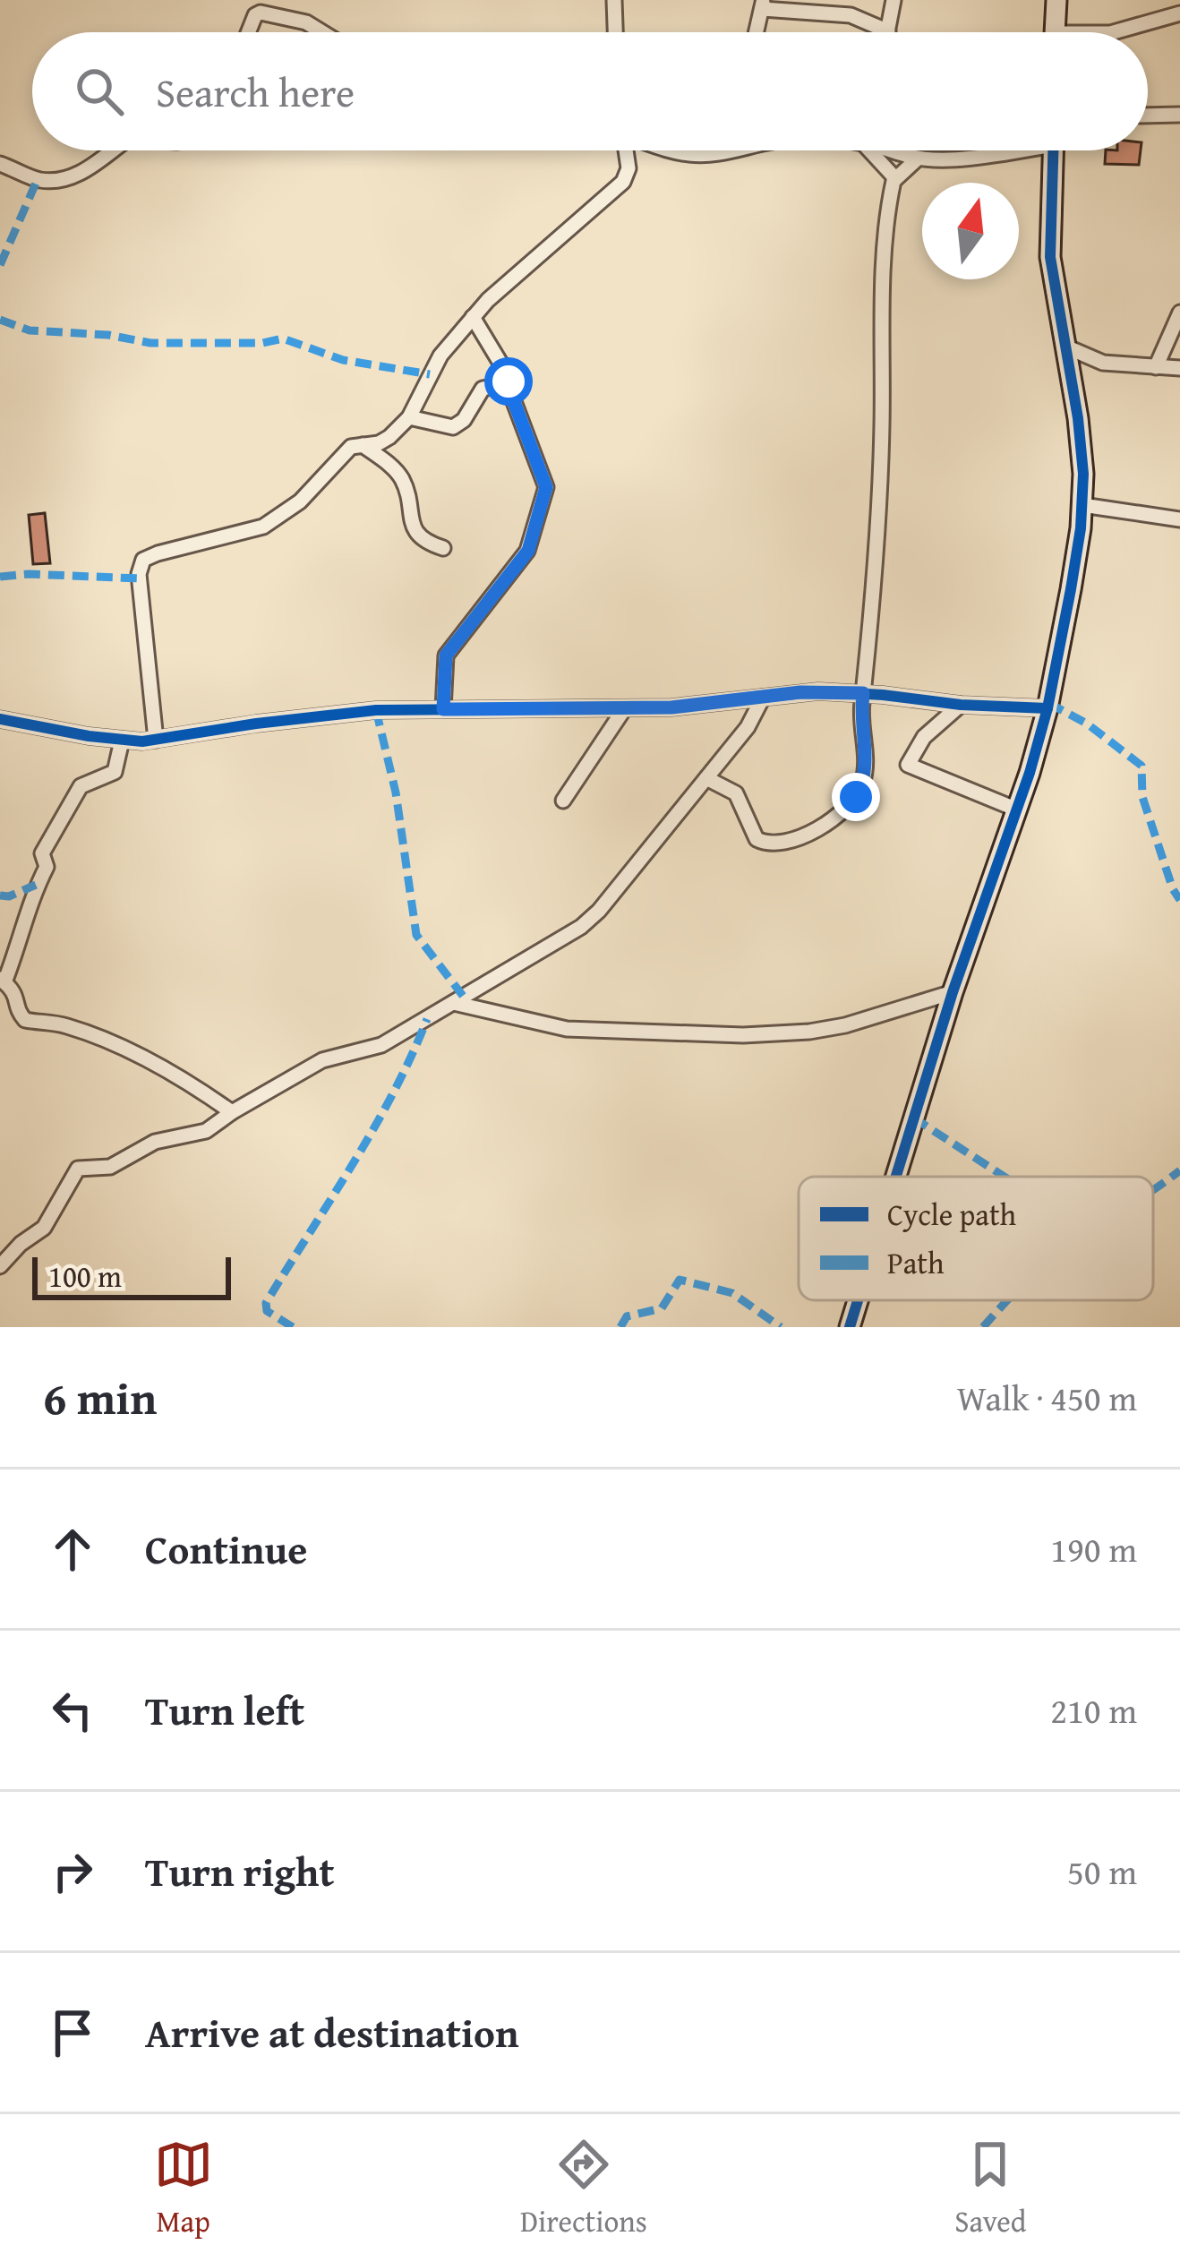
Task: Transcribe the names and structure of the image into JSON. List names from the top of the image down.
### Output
{
  "legend": ["Cycle path", "Path"],
  "scale_bar": "100 m",
  "north": "top",
  "page": {
    "search": "Search here",
    "scale": "100 m",
    "heading": ["6 min", "Walk · 450 m"],
    "list": [
      ["Continue", "190 m"],
      ["Turn left", "210 m"],
      ["Turn right", "50 m"],
      "Arrive at destination"
    ],
    "nav": ["Map", "Directions", "Saved"]
  }
}
